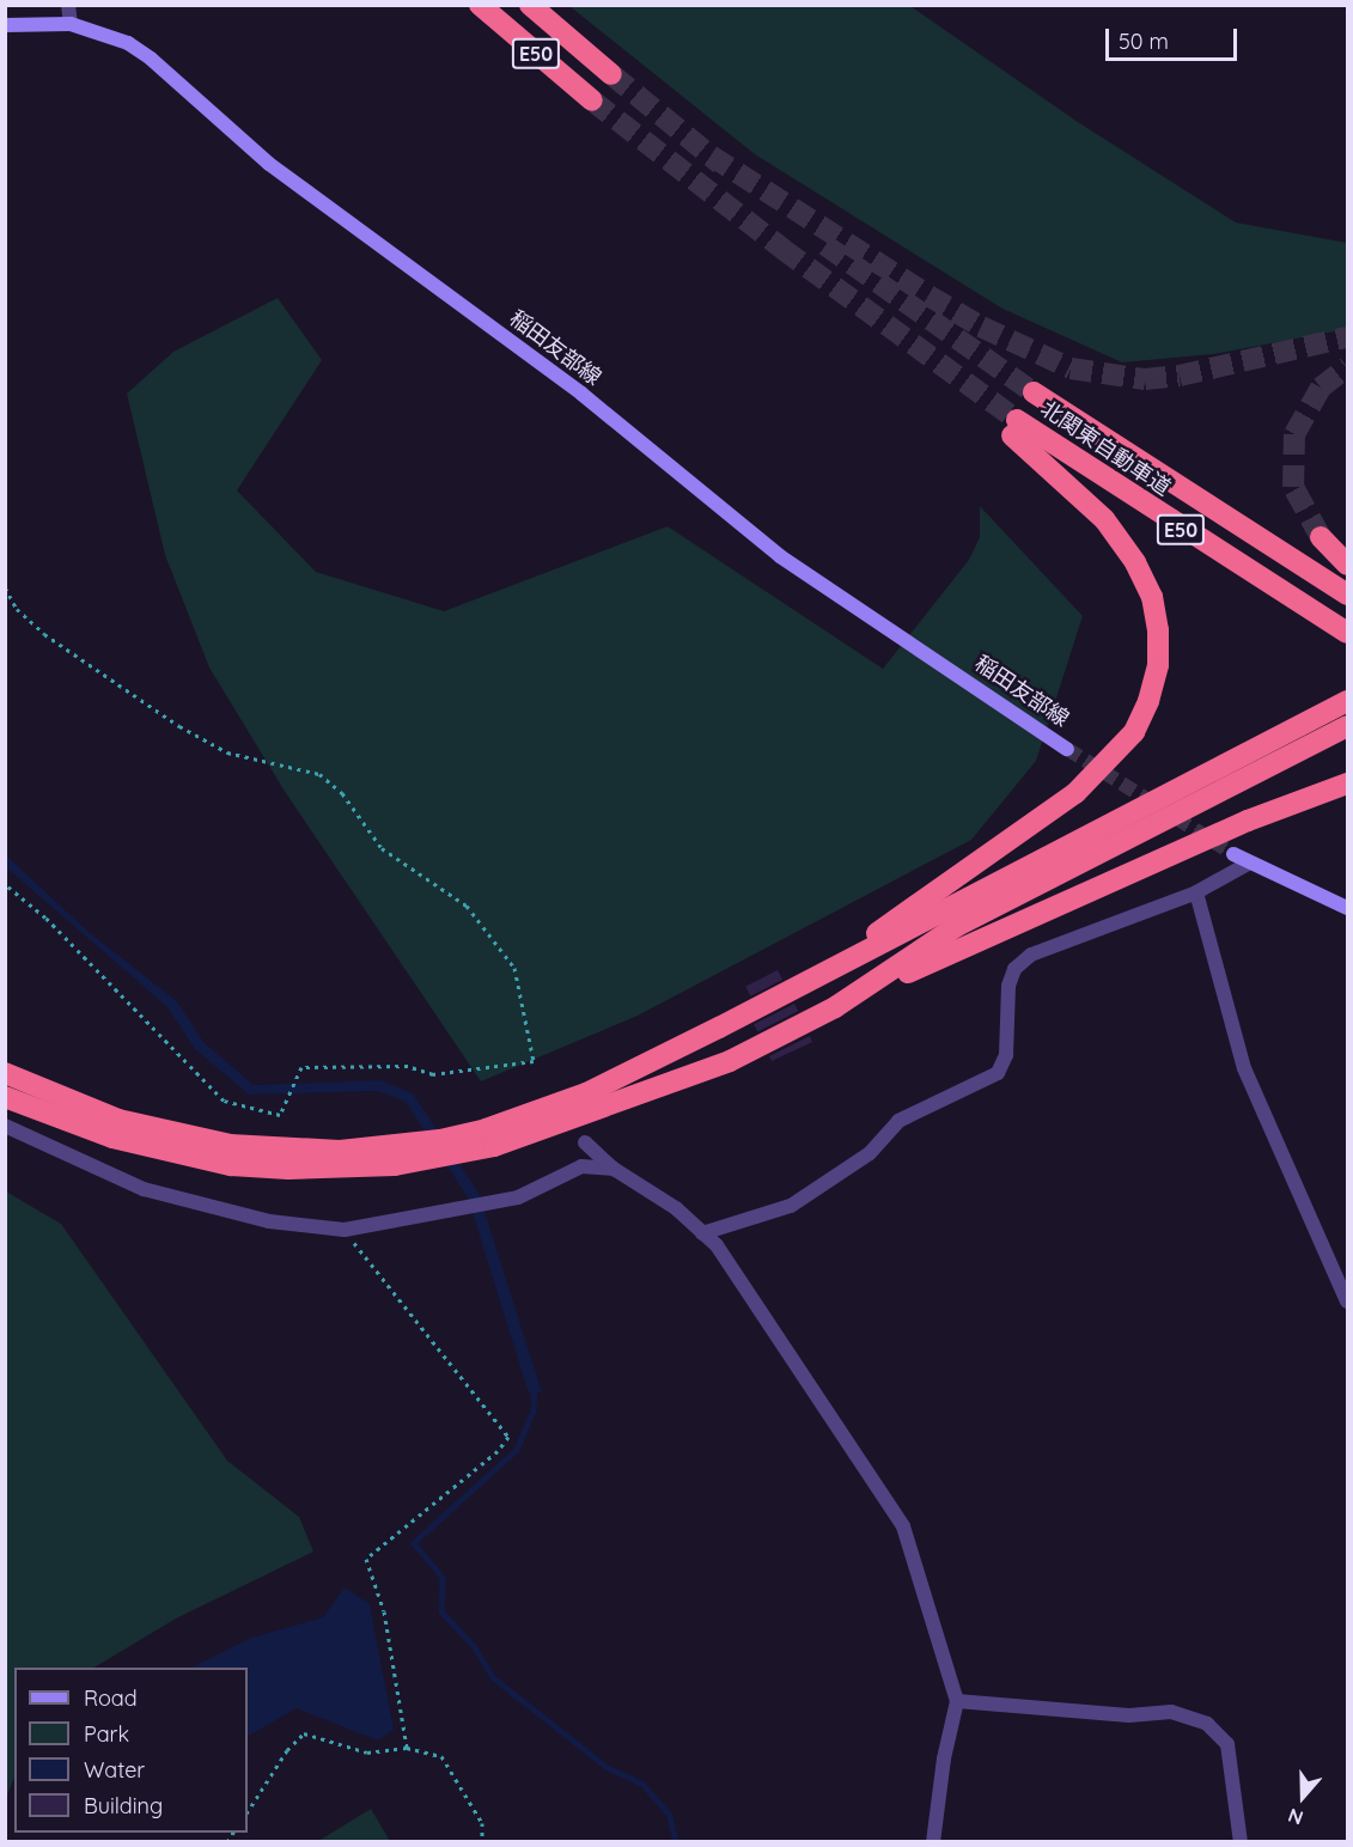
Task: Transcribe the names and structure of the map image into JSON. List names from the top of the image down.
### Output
{
  "streets": {
    "highway": ["E50", "北関東自動車道"],
    "main road": ["稲田友部線"]
  },
  "legend": [
    "Road",
    "Park",
    "Water",
    "Building"
  ],
  "scale_bar": "50 m",
  "north": "bottom"
}
